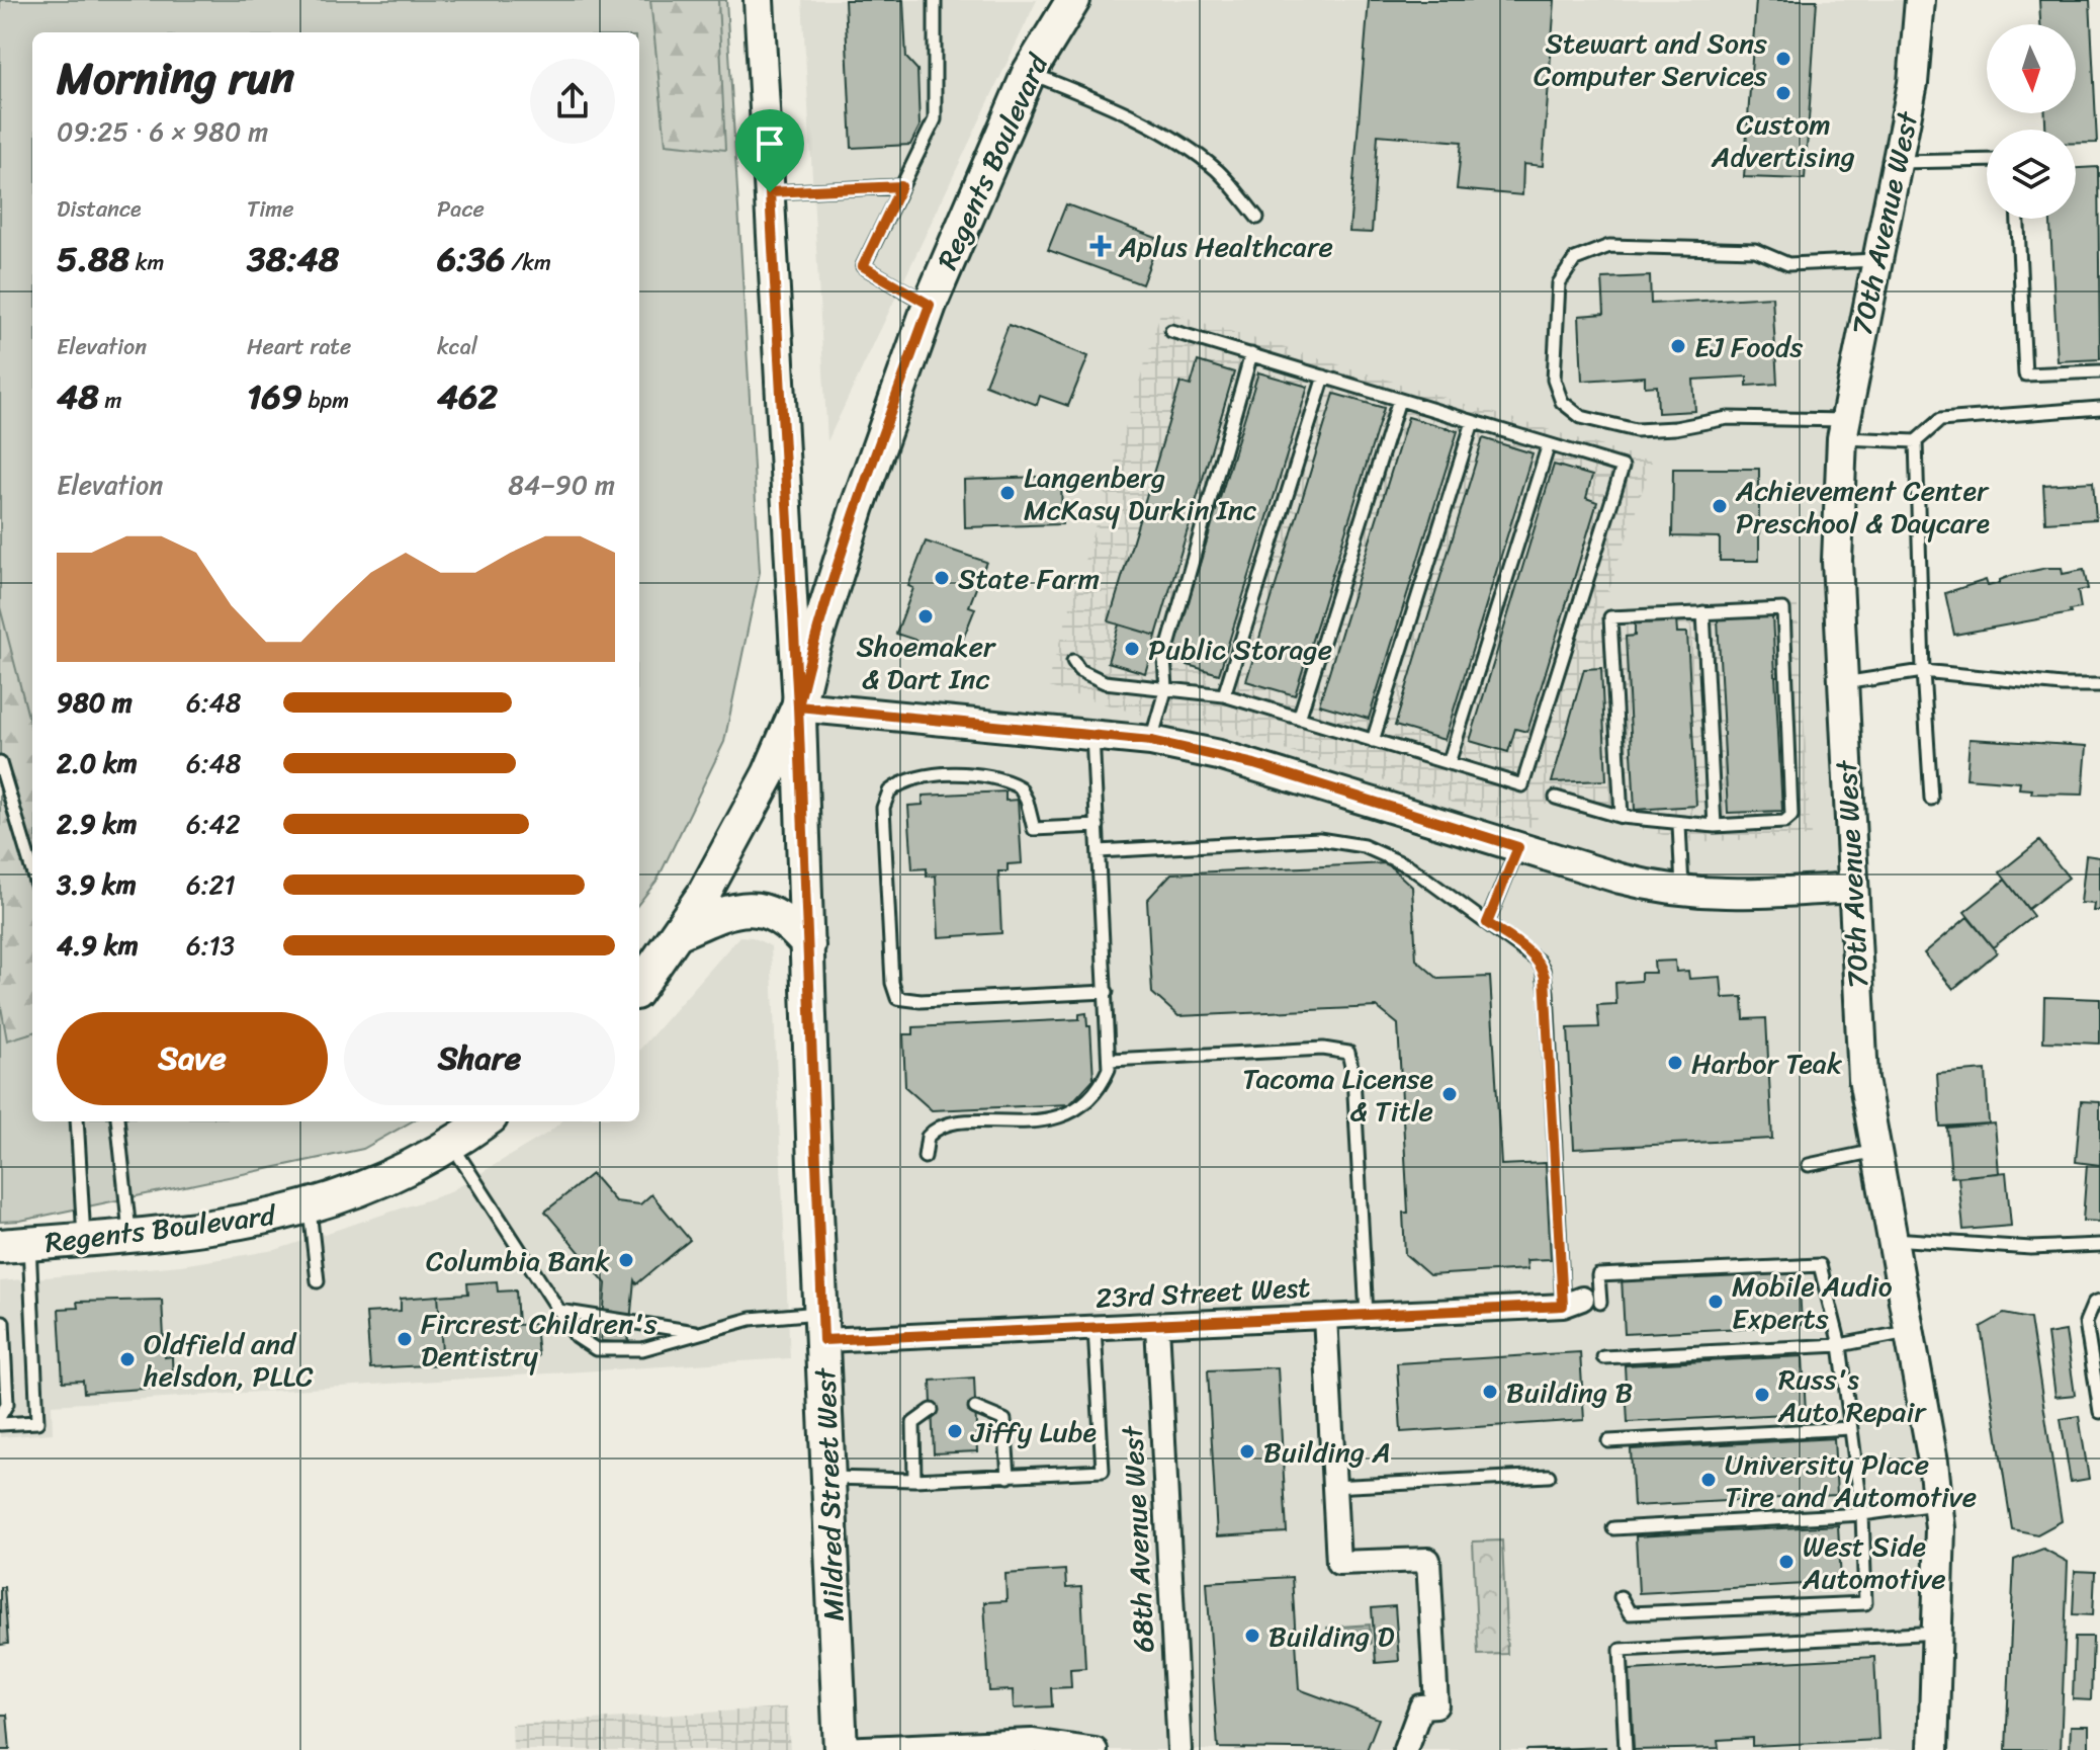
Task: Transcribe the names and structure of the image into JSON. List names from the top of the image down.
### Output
{
  "streets": {
    "main road": ["Regents Boulevard", "Mildred Street West"],
    "street": ["70th Avenue West", "23rd Street West", "68th Avenue West"]
  },
  "crossings": [
    ["Regents Boulevard", "Mildred Street West"],
    ["23rd Street West", "Mildred Street West"],
    ["23rd Street West", "68th Avenue West"]
  ],
  "places": {
    "other": [
      "Stewart and Sons Computer Services",
      "Custom Advertising",
      "EJ Foods",
      "Langenberg McKasy Durkin Inc",
      "Achievement Center Preschool & Daycare",
      "State Farm",
      "Shoemaker & Dart Inc",
      "Public Storage",
      "Harbor Teak",
      "Tacoma License & Title",
      "Columbia Bank",
      "Mobile Audio Experts",
      "Fircrest Children's Dentistry",
      "Oldfield and helsdon, PLLC",
      "Building B",
      "Russ's Auto Repair",
      "Jiffy Lube",
      "Building A",
      "University Place Tire and Automotive",
      "West Side Automotive",
      "Building D"
    ],
    "health": ["Aplus Healthcare"]
  },
  "north": "bottom",
  "page": {
    "heading": ["Morning run", "09:25 · 6 × 980 m"],
    "stats": [
      ["Distance", "5.88 km"],
      ["Time", "38:48"],
      ["Pace", "6:36 /km"],
      ["Elevation", "48 m"],
      ["Heart rate", "169 bpm"],
      ["kcal", "462"]
    ],
    "chart": ["Elevation", "84–90 m"],
    "list": [
      {
        "name": "980 m",
        "note": "6:48"
      },
      {
        "name": "2.0 km",
        "note": "6:48"
      },
      {
        "name": "2.9 km",
        "note": "6:42"
      },
      {
        "name": "3.9 km",
        "note": "6:21"
      },
      {
        "name": "4.9 km",
        "note": "6:13"
      }
    ],
    "buttons": ["Save", "Share"]
  }
}
